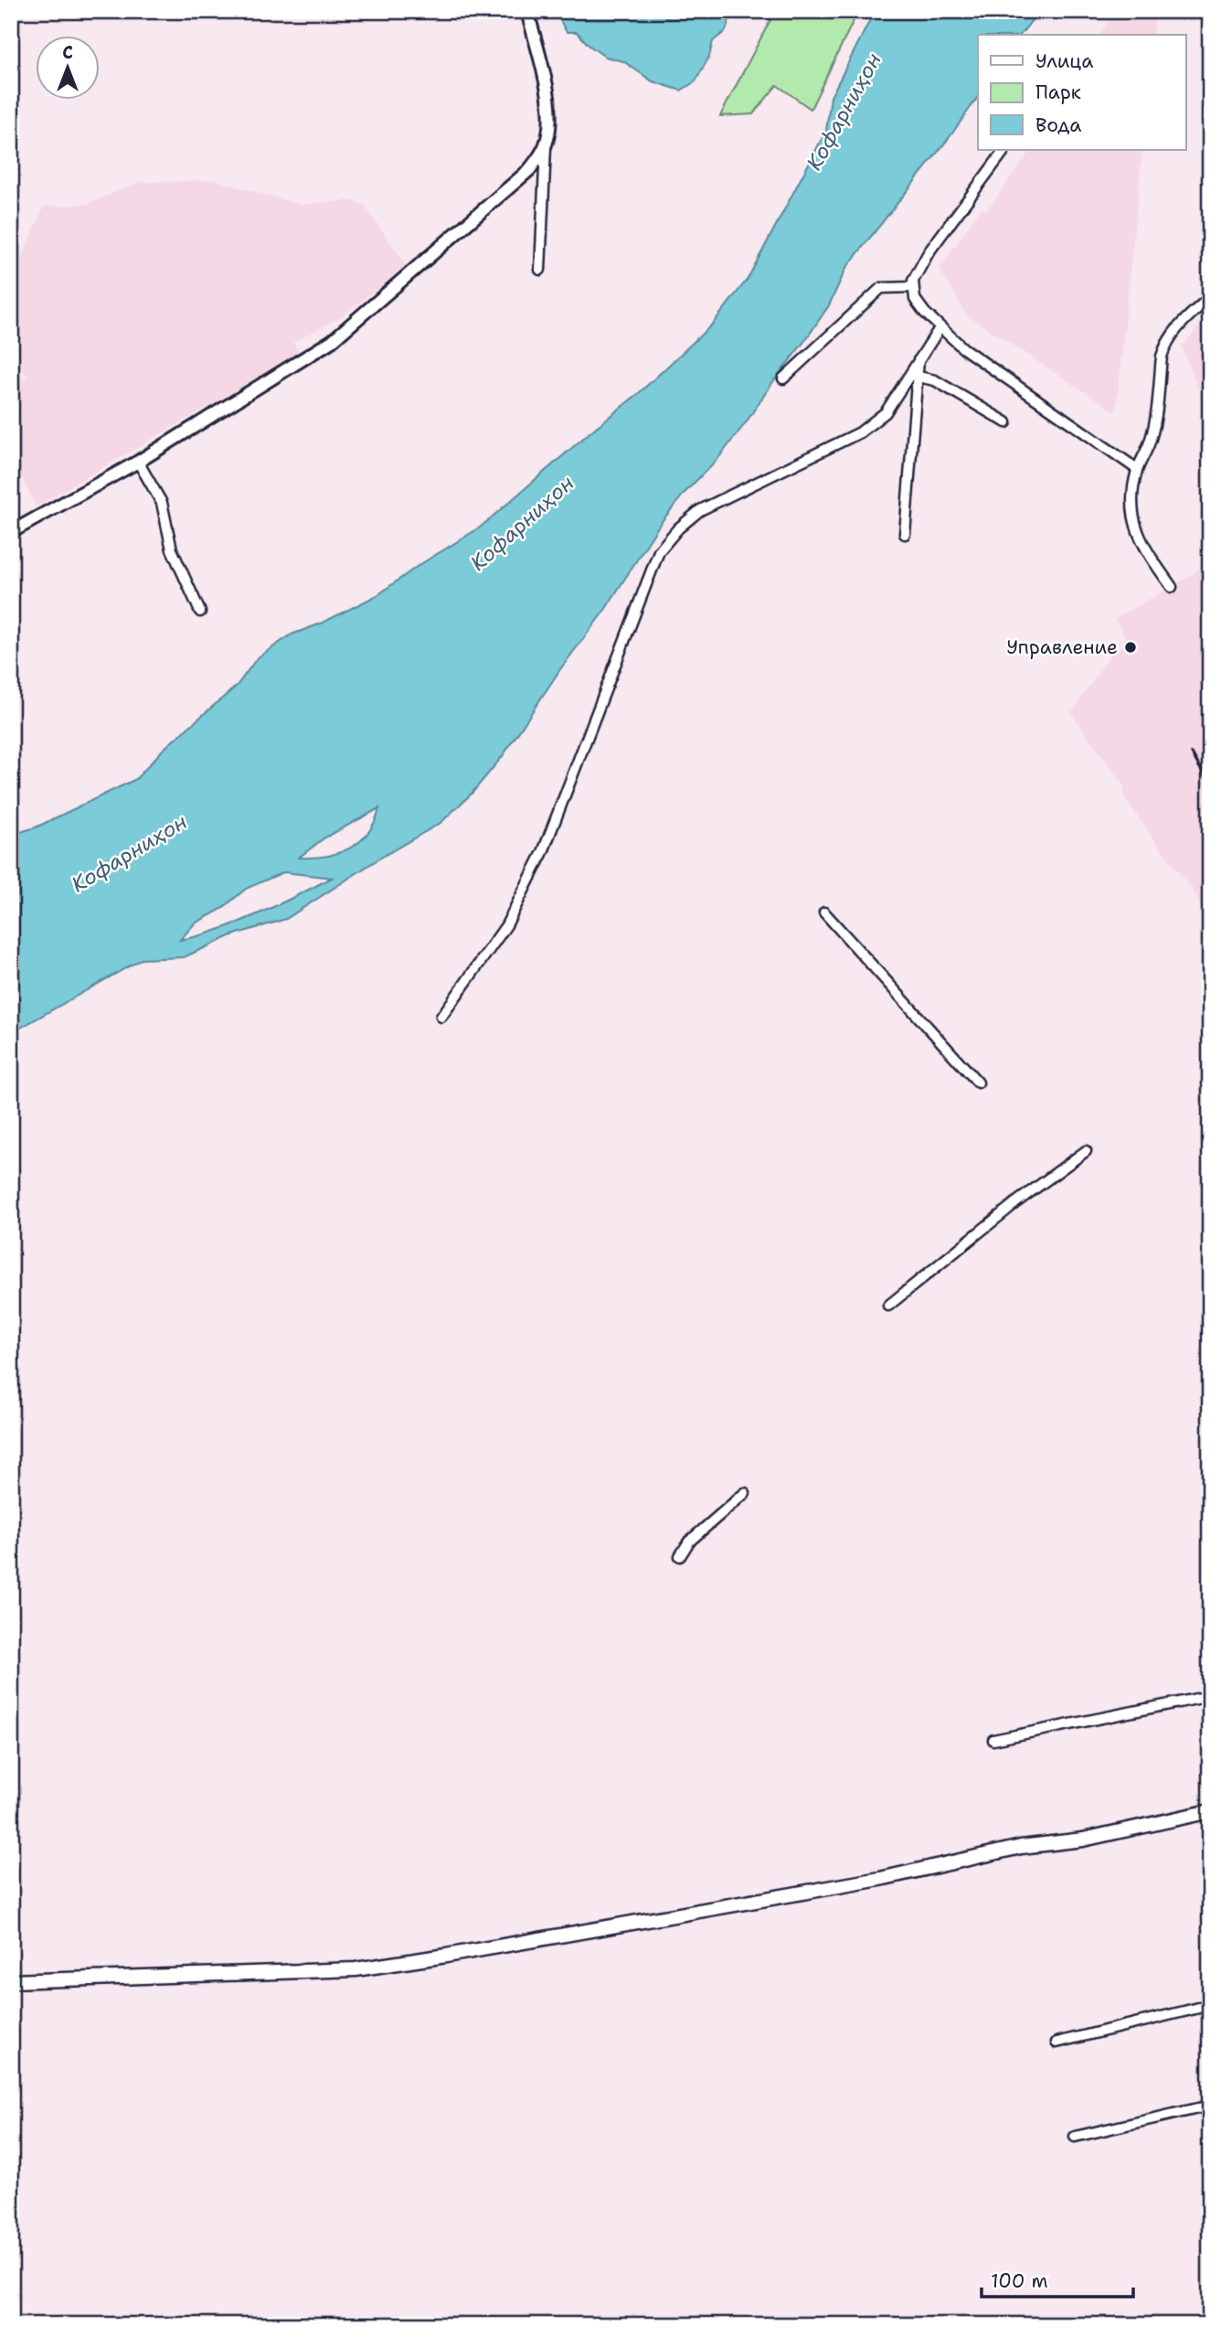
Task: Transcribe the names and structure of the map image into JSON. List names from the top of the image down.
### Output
{
  "water": ["Кофарниҳон"],
  "places": ["Управление"],
  "legend": ["Улица", "Парк", "Вода"],
  "scale_bar": "100 m",
  "north": "top"
}
